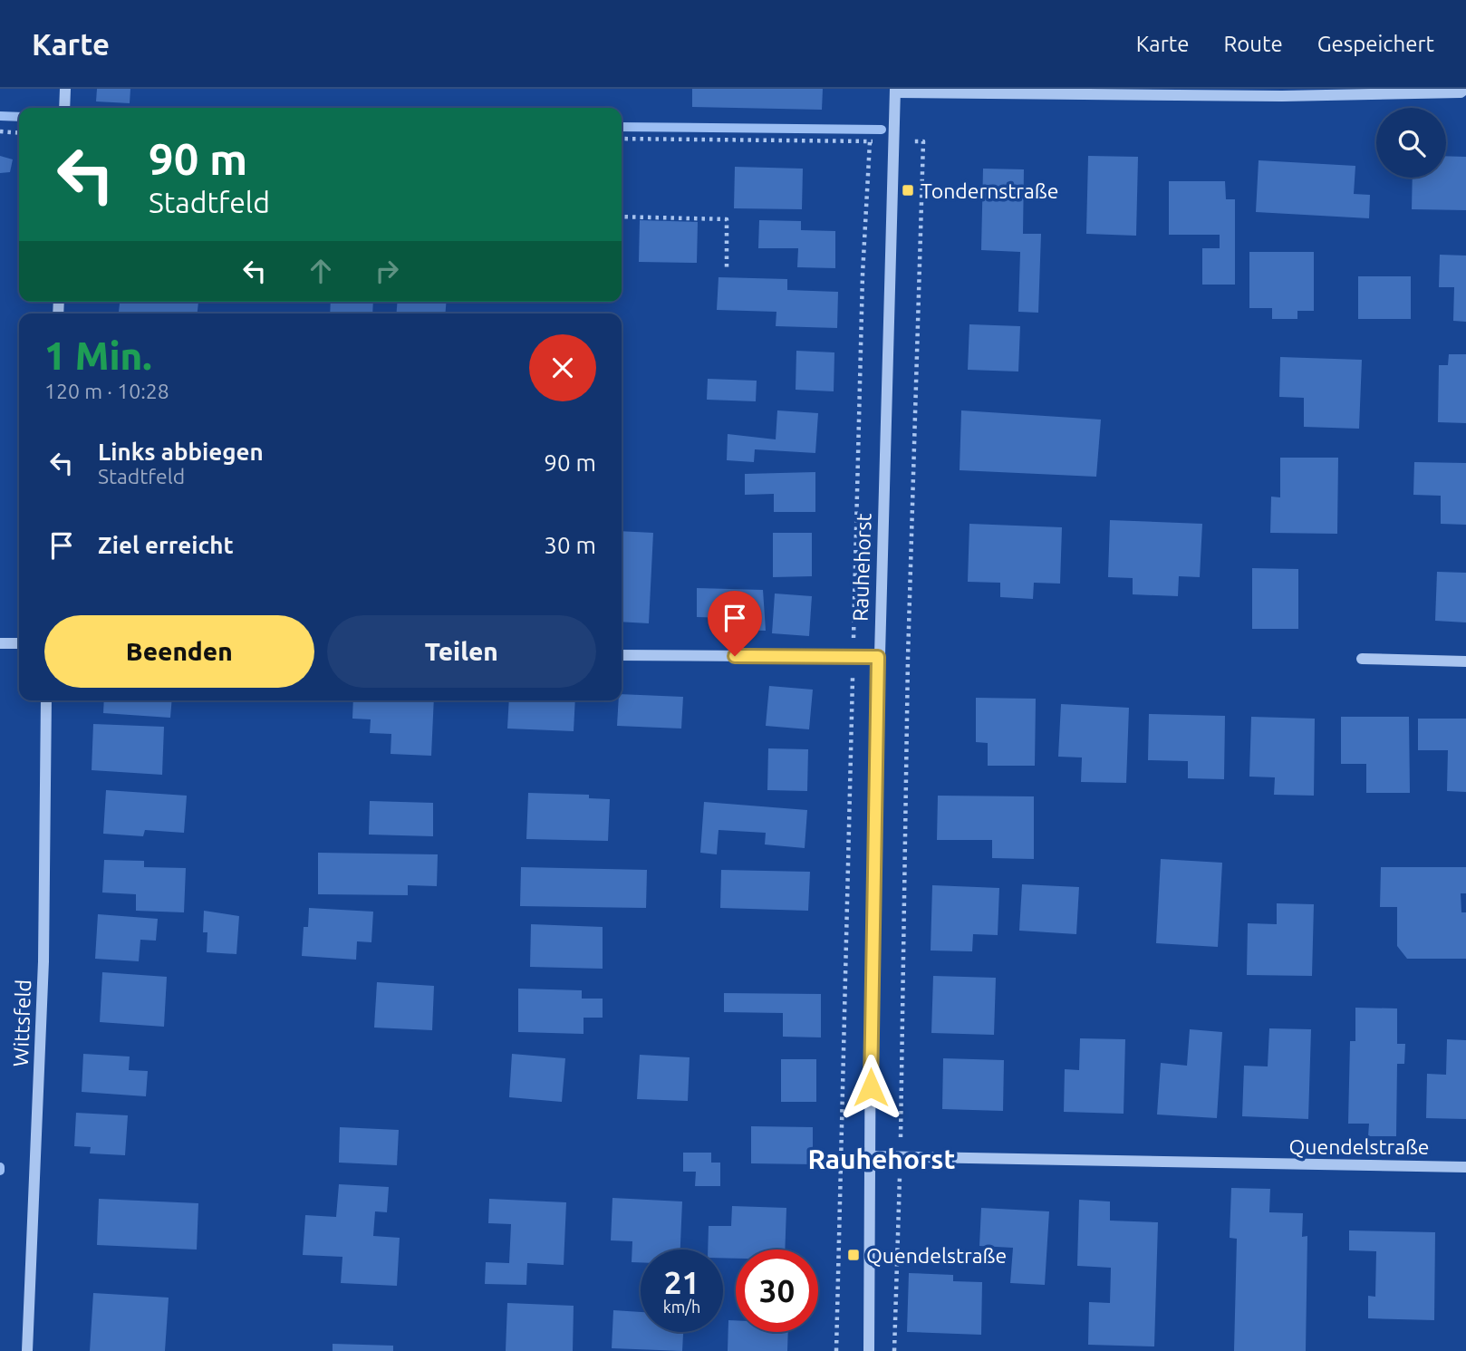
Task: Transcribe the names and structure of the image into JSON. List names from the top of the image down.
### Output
{
  "streets": {
    "street": ["Rauhehorst", "Wittsfeld", "Quendelstraße"]
  },
  "crossings": [
    ["Rauhehorst", "Quendelstraße"]
  ],
  "districts": ["Rauhehorst"],
  "places": {
    "transit": ["Tondernstraße", "Quendelstraße"]
  },
  "page": {
    "header": "Karte",
    "nav": ["Karte", "Route", "Gespeichert"],
    "turn": ["90 m", "Stadtfeld"],
    "heading": ["1 Min.", "120 m · 10:28"],
    "list": [
      {
        "name": "Links abbiegen",
        "note": "Stadtfeld",
        "value": "90 m"
      },
      {
        "name": "Ziel erreicht",
        "value": "30 m"
      }
    ],
    "buttons": ["Beenden", "Teilen"],
    "speed": "21 km/h",
    "limit": "30"
  }
}
